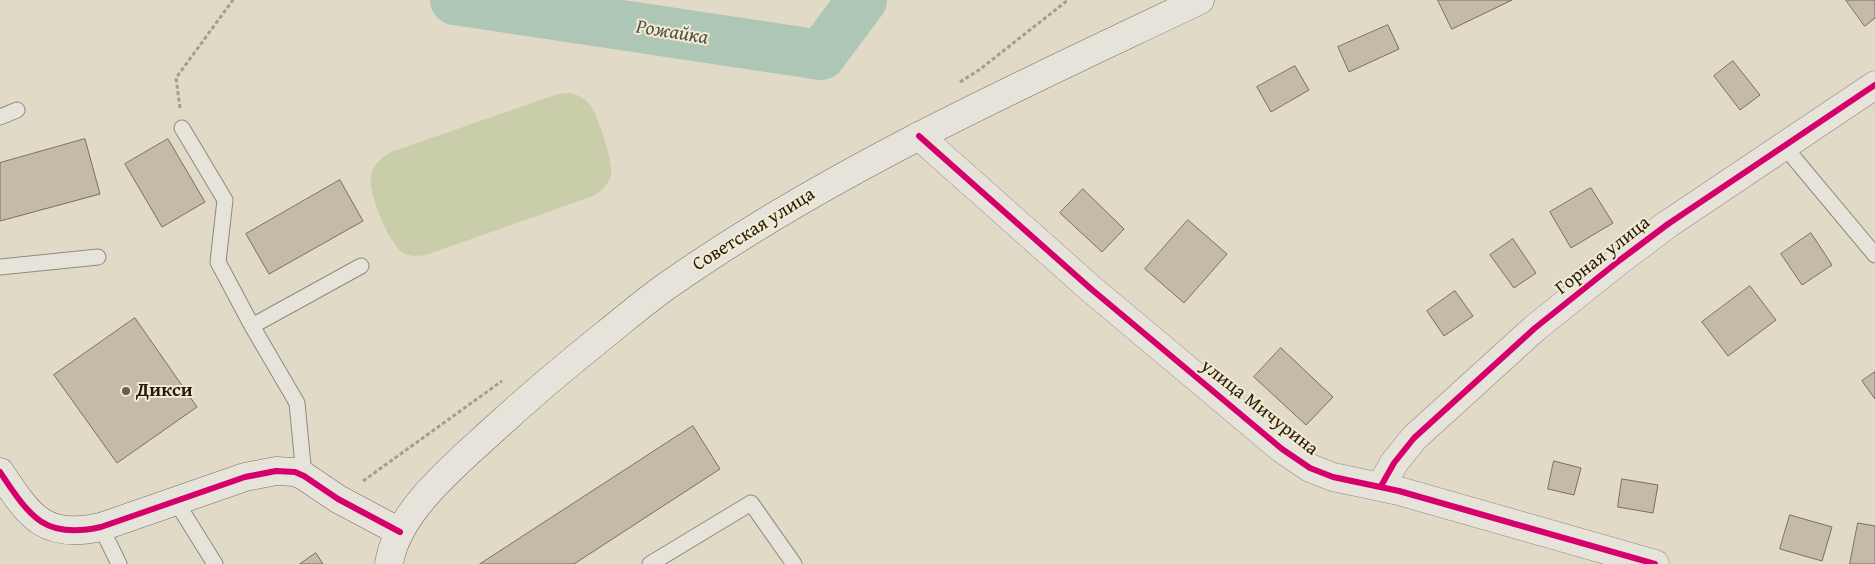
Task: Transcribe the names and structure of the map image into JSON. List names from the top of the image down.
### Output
{
  "streets": {
    "street": ["Советская улица", "Горная улица", "улица Мичурина"]
  },
  "crossings": [
    ["Советская улица", "улица Мичурина"],
    ["Горная улица", "улица Мичурина"]
  ],
  "water": ["Рожайка"],
  "places": ["Дикси"]
}
